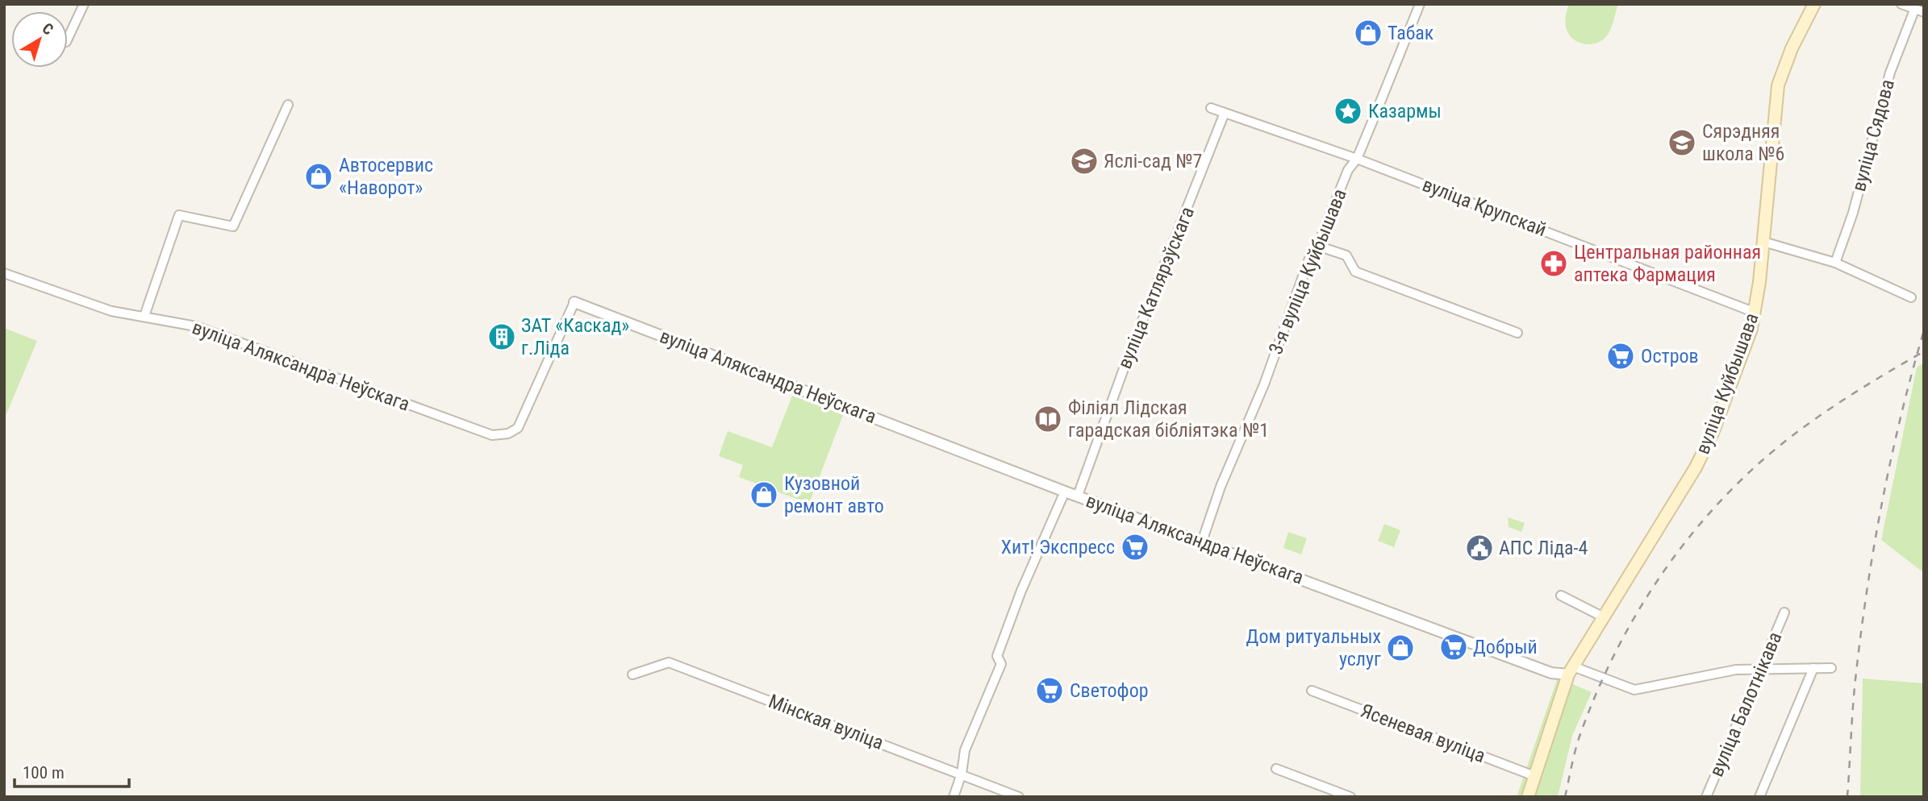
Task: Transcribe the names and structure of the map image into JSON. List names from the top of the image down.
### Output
{
  "streets": {
    "main road": ["вуліца Куйбышава"],
    "street": [
      "вуліца Сядова",
      "вуліца Крупскай",
      "3-я вуліца Куйбышава",
      "вуліца Катлярэўскага",
      "вуліца Аляксандра Неўскага",
      "вуліца Балотнікава",
      "Мінская вуліца",
      "Ясеневая вуліца"
    ]
  },
  "crossings": [
    ["вуліца Крупскай", "3-я вуліца Куйбышава"],
    ["вуліца Крупскай", "вуліца Катлярэўскага"],
    ["вуліца Крупскай", "вуліца Куйбышава"],
    ["3-я вуліца Куйбышава", "вуліца Аляксандра Неўскага"],
    ["вуліца Катлярэўскага", "вуліца Аляксандра Неўскага"],
    ["вуліца Аляксандра Неўскага", "вуліца Куйбышава"],
    ["вуліца Аляксандра Неўскага", "вуліца Балотнікава"],
    ["вуліца Куйбышава", "Ясеневая вуліца"]
  ],
  "places": {
    "shop": [
      "Табак",
      "Автосервис «Наворот»",
      "Кузовной ремонт авто",
      "Дом ритуальных услуг"
    ],
    "place": ["Казармы"],
    "school or university": ["Сярэдняя школа №6", "Яслі-сад №7"],
    "pharmacy": ["Центральная районная аптека Фармация"],
    "building": ["ЗАТ «Каскад» г.Ліда"],
    "supermarket": [
      "Остров",
      "Хит! Экспресс",
      "Добрый",
      "Светофор"
    ],
    "library": ["Філіял Лідская гарадская бібліятэка №1"],
    "public building": ["АПС Ліда-4"]
  },
  "scale_bar": "100 m",
  "north": "top right"
}
